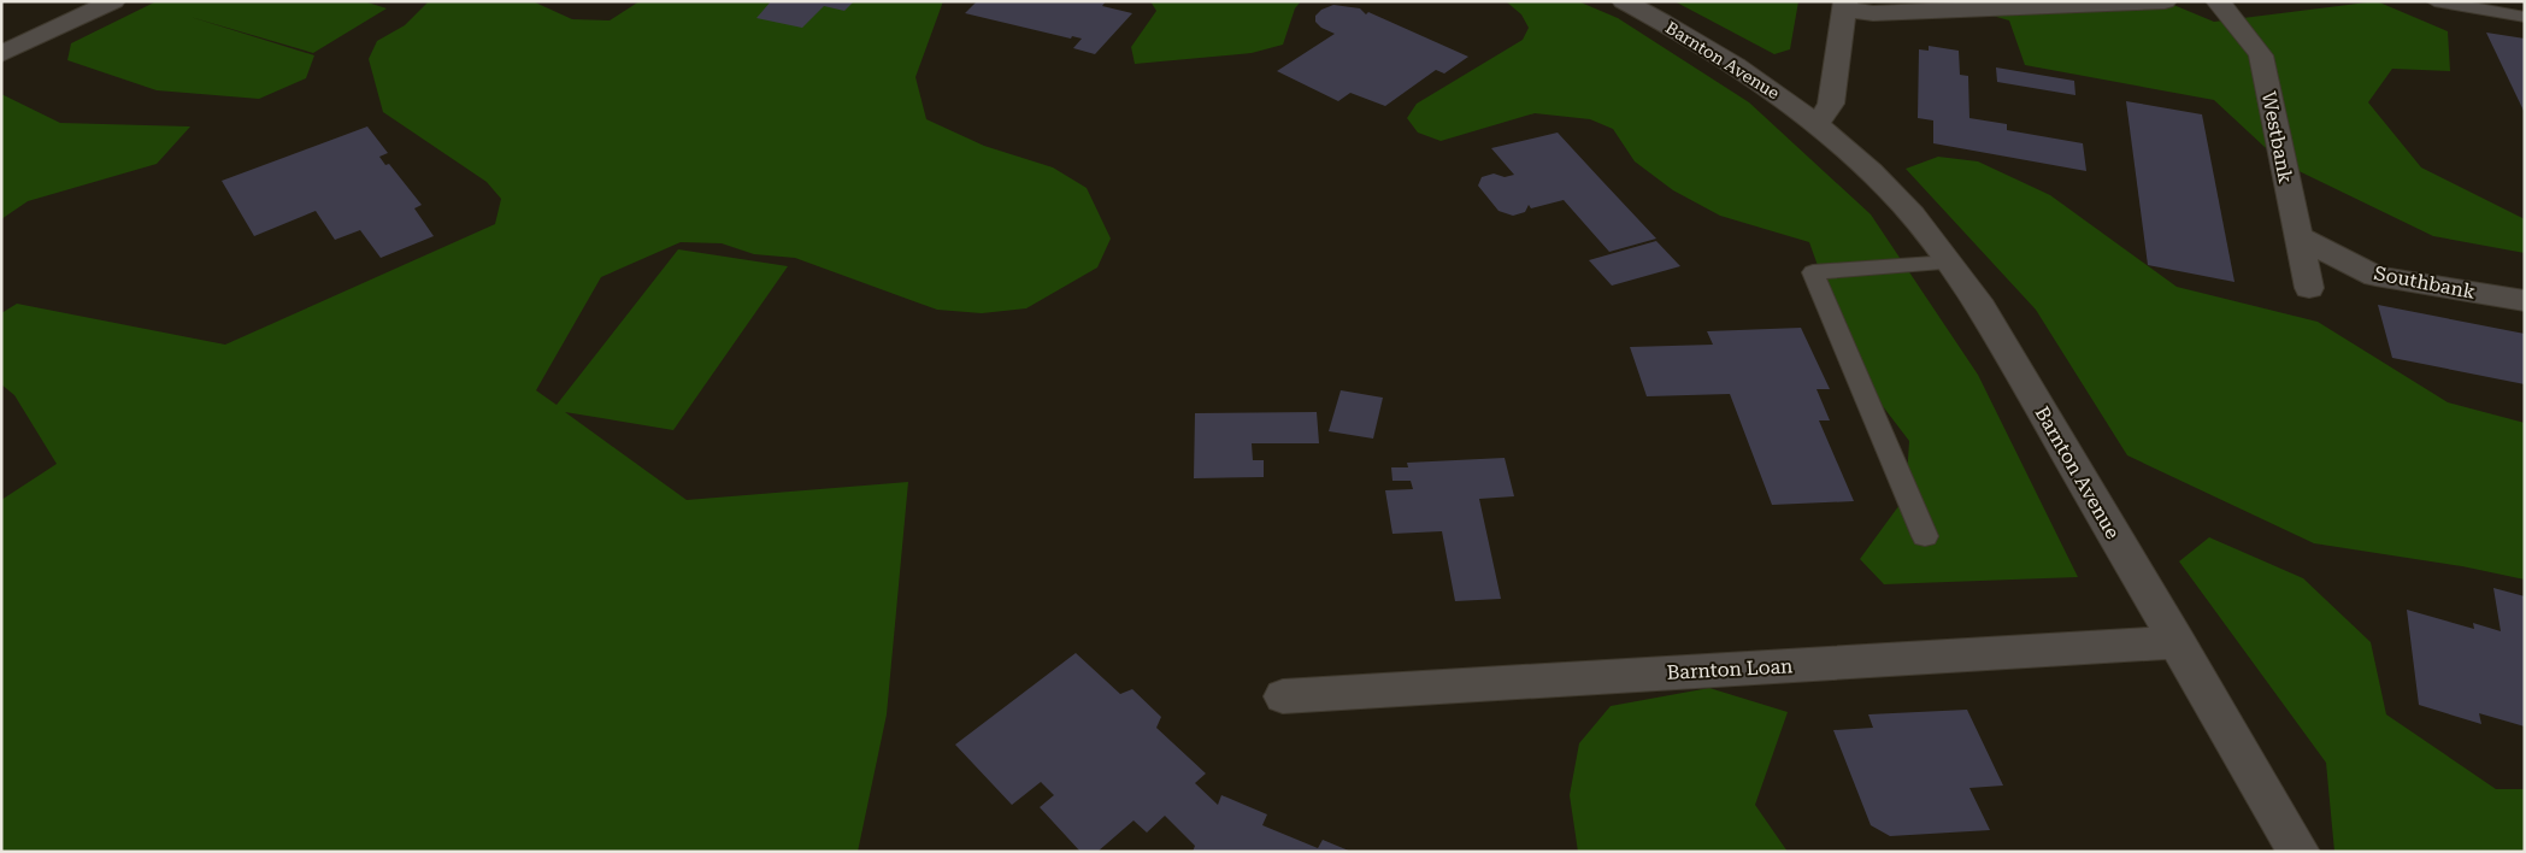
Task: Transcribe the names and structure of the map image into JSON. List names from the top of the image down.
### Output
{
  "streets": {
    "street": [
      "Barnton Avenue",
      "Westbank",
      "Southbank",
      "Barnton Loan"
    ]
  },
  "crossings": [
    ["Barnton Avenue", "Barnton Loan"],
    ["Westbank", "Southbank"]
  ]
}
